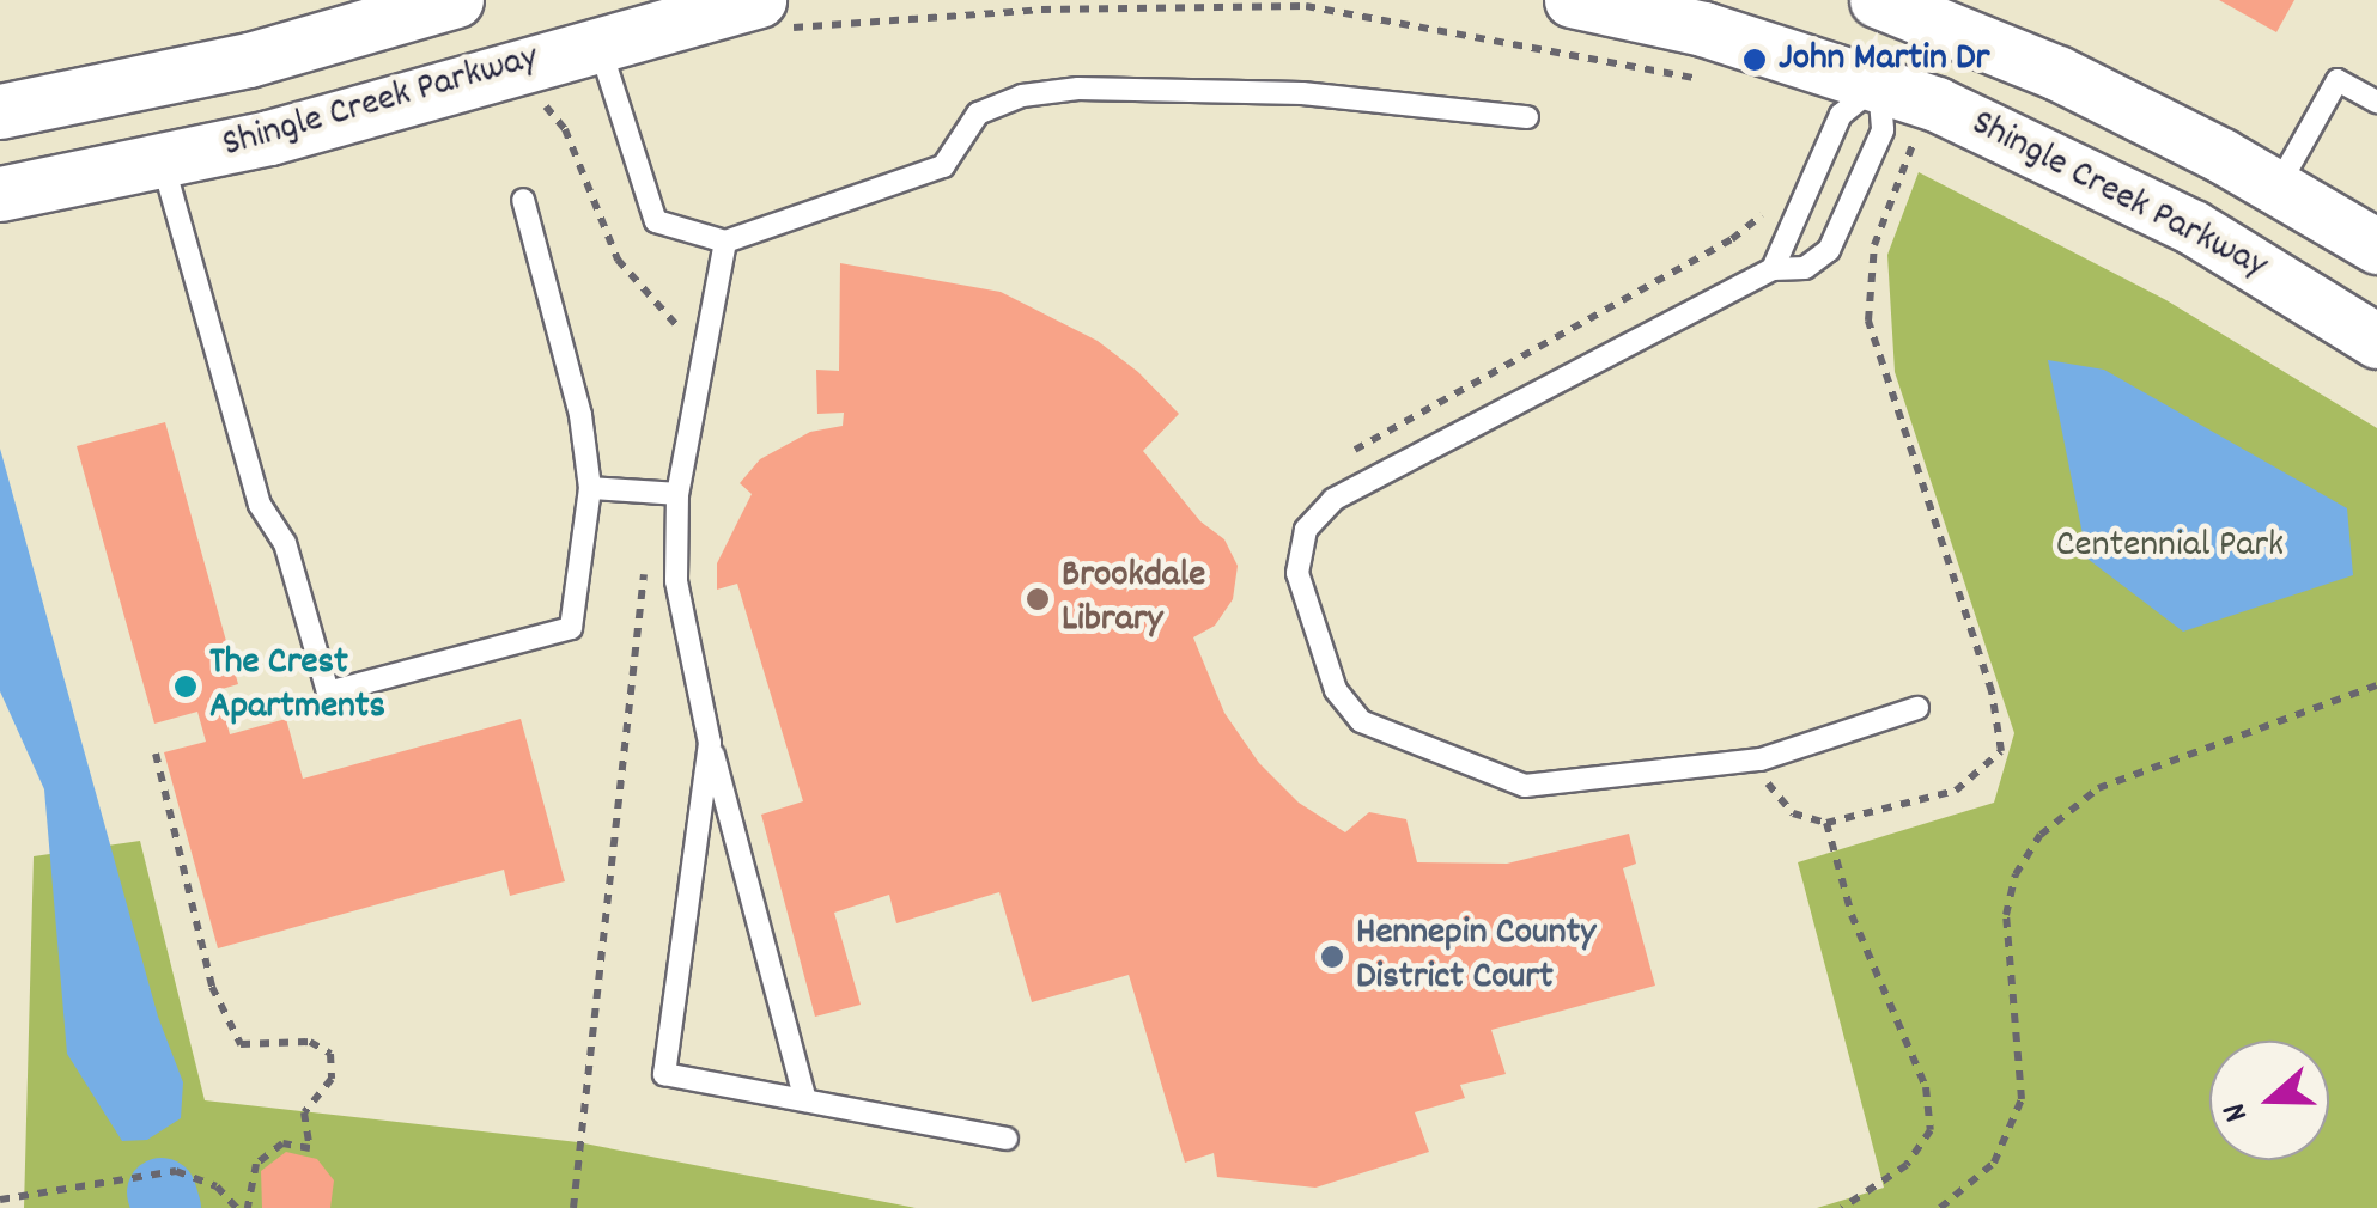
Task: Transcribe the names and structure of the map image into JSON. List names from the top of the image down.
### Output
{
  "streets": {
    "street": ["Shingle Creek Parkway"]
  },
  "parks": ["Centennial Park"],
  "places": [
    "John Martin Dr",
    "Brookdale Library",
    "The Crest Apartments",
    "Hennepin County District Court"
  ],
  "north": "left"
}
